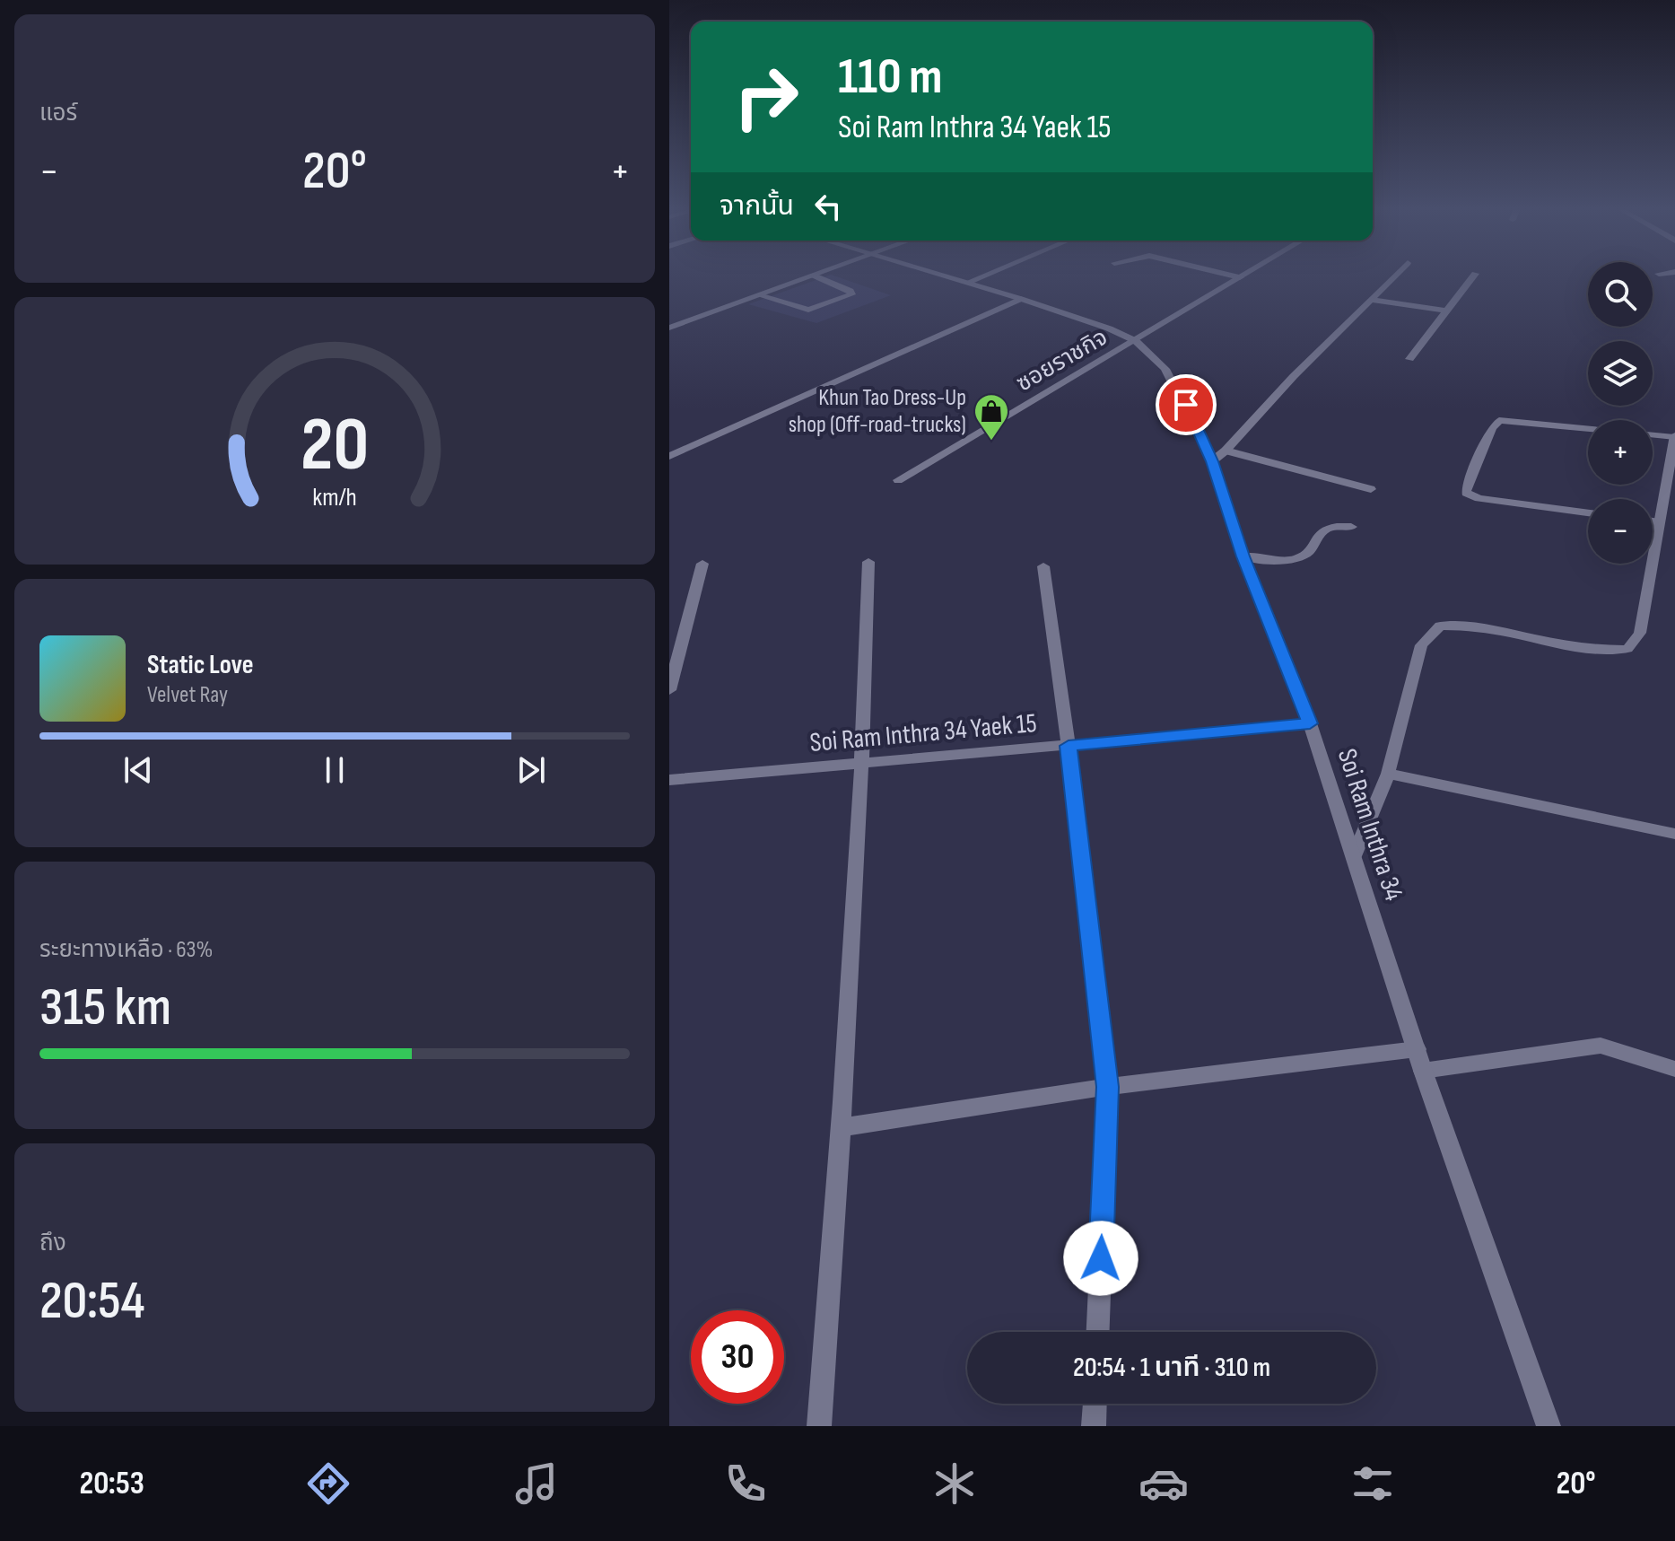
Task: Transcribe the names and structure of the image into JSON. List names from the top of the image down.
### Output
{
  "streets": {
    "street": ["ซอยราชกิจ", "Soi Ram Inthra 34 Yaek 15", "Soi Ram Inthra 34"]
  },
  "crossings": [
    ["ซอยราชกิจ", "Soi Ram Inthra 34"],
    ["Soi Ram Inthra 34 Yaek 15", "Soi Ram Inthra 34"]
  ],
  "places": {
    "shop": ["Khun Tao Dress-Up shop (Off-road-trucks)"]
  },
  "page": {
    "tile": [
      "แอร์",
      ["ระยะทางเหลือ · 63%", "315 km"],
      ["ถึง", "20:54"]
    ],
    "turn": ["110 m", "Soi Ram Inthra 34 Yaek 15"],
    "heat": ["−", "20°", "+"],
    "then": "จากนั้น",
    "map_buttons": ["+", "−"],
    "song": ["Static Love", "Velvet Ray"],
    "limit": "30",
    "trip": "20:54 · 1 นาที · 310 m",
    "tabs": ["20:53", "20°"],
    "gauge": ["20", "km/h"]
  }
}
